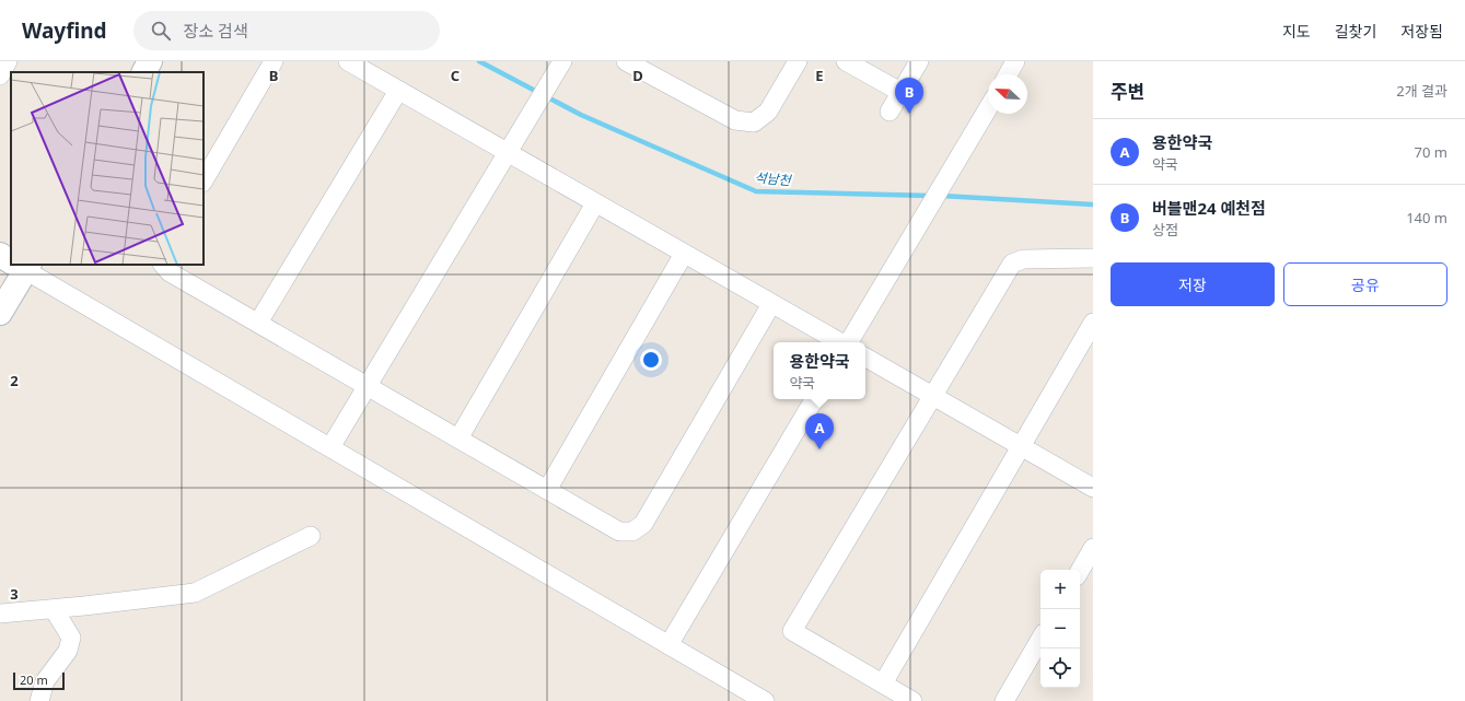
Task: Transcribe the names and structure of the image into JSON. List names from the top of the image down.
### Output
{
  "water": ["석남천"],
  "scale_bar": "20 m",
  "north": "top left",
  "page": {
    "header": "Wayfind",
    "search": "장소 검색",
    "nav": ["지도", "길찾기", "저장됨"],
    "heading": ["주변", "2개 결과"],
    "pins": ["B", "A"],
    "list": [
      {
        "mark": "A",
        "name": "용한약국",
        "note": "약국",
        "value": "70 m"
      },
      {
        "mark": "B",
        "name": "버블맨24 예천점",
        "note": "상점",
        "value": "140 m"
      }
    ],
    "buttons": ["저장", "공유"],
    "popup": ["용한약국", "약국"],
    "map_buttons": ["+", "−"],
    "scale": "20 m"
  },
  "grid": {
    "columns": [
      "B",
      "C",
      "D",
      "E"
    ],
    "rows": ["2", "3"]
  }
}
